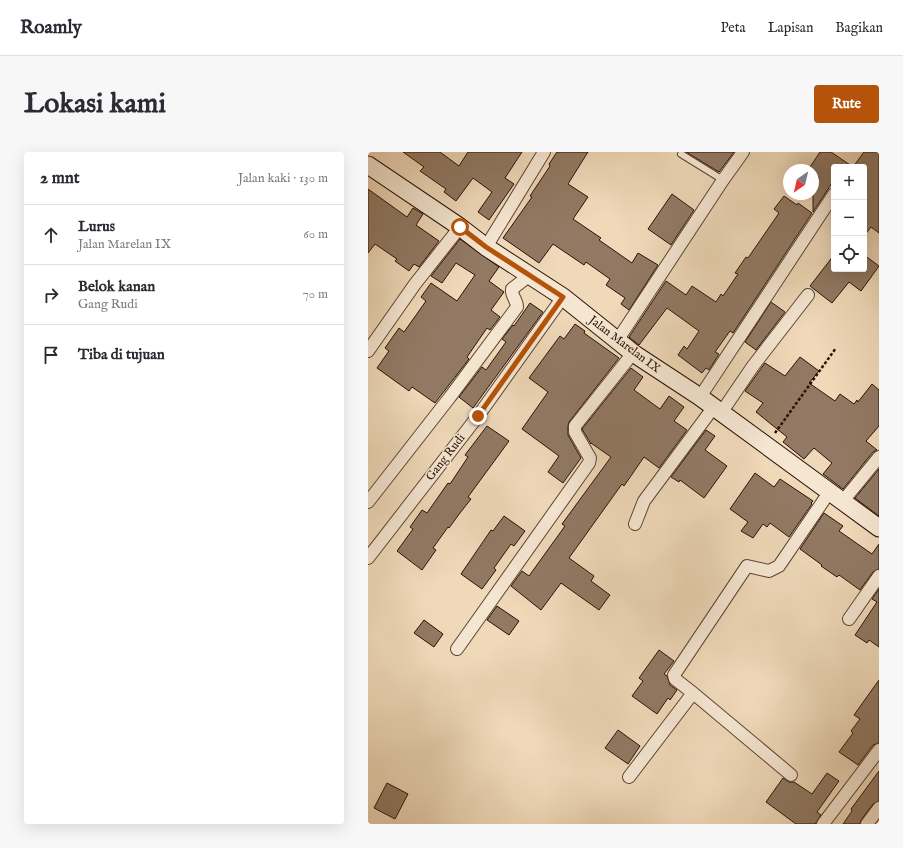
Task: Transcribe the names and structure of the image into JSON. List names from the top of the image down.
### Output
{
  "streets": {
    "main road": ["Jalan Marelan IX"],
    "street": ["Gang Rudi"]
  },
  "crossings": [
    ["Jalan Marelan IX", "Gang Rudi"]
  ],
  "north": "bottom left",
  "page": {
    "header": "Roamly",
    "nav": ["Peta", "Lapisan", "Bagikan"],
    "buttons": "Rute",
    "title": "Lokasi kami",
    "heading": ["2 mnt", "Jalan kaki · 130 m"],
    "map_buttons": ["+", "−"],
    "list": [
      ["Lurus", "Jalan Marelan IX", "60 m"],
      ["Belok kanan", "Gang Rudi", "70 m"],
      "Tiba di tujuan"
    ]
  }
}
